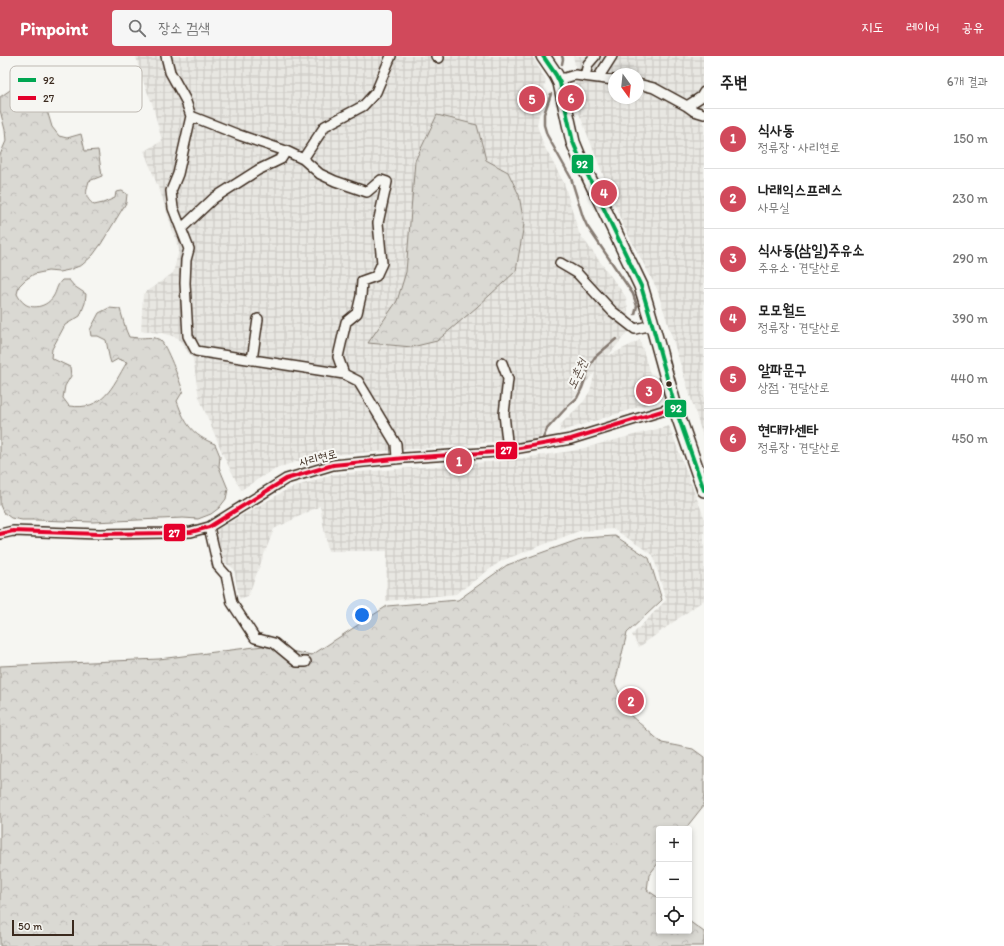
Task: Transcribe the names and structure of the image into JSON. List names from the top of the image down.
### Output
{
  "streets": {
    "street": ["사리현로"]
  },
  "water": ["도촌천"],
  "lines": ["transit line 92", "transit line 27"],
  "legend": ["92", "27"],
  "scale_bar": "50 m",
  "north": "bottom",
  "page": {
    "header": "Pinpoint",
    "search": "장소 검색",
    "nav": ["지도", "레이어", "공유"],
    "heading": ["주변", "6개 결과"],
    "pins": [
      "6",
      "5",
      "4",
      "3",
      "1",
      "2"
    ],
    "list": [
      {
        "mark": "1",
        "name": "식사동",
        "note": "정류장 · 사리현로",
        "value": "150 m"
      },
      {
        "mark": "2",
        "name": "나래익스프레스",
        "note": "사무실",
        "value": "230 m"
      },
      {
        "mark": "3",
        "name": "식사동(삼일)주유소",
        "note": "주유소 · 견달산로",
        "value": "290 m"
      },
      {
        "mark": "4",
        "name": "모모월드",
        "note": "정류장 · 견달산로",
        "value": "390 m"
      },
      {
        "mark": "5",
        "name": "알파문구",
        "note": "상점 · 견달산로",
        "value": "440 m"
      },
      {
        "mark": "6",
        "name": "현대카센타",
        "note": "정류장 · 견달산로",
        "value": "450 m"
      }
    ],
    "map_buttons": ["+", "−"],
    "scale": "50 m"
  }
}
